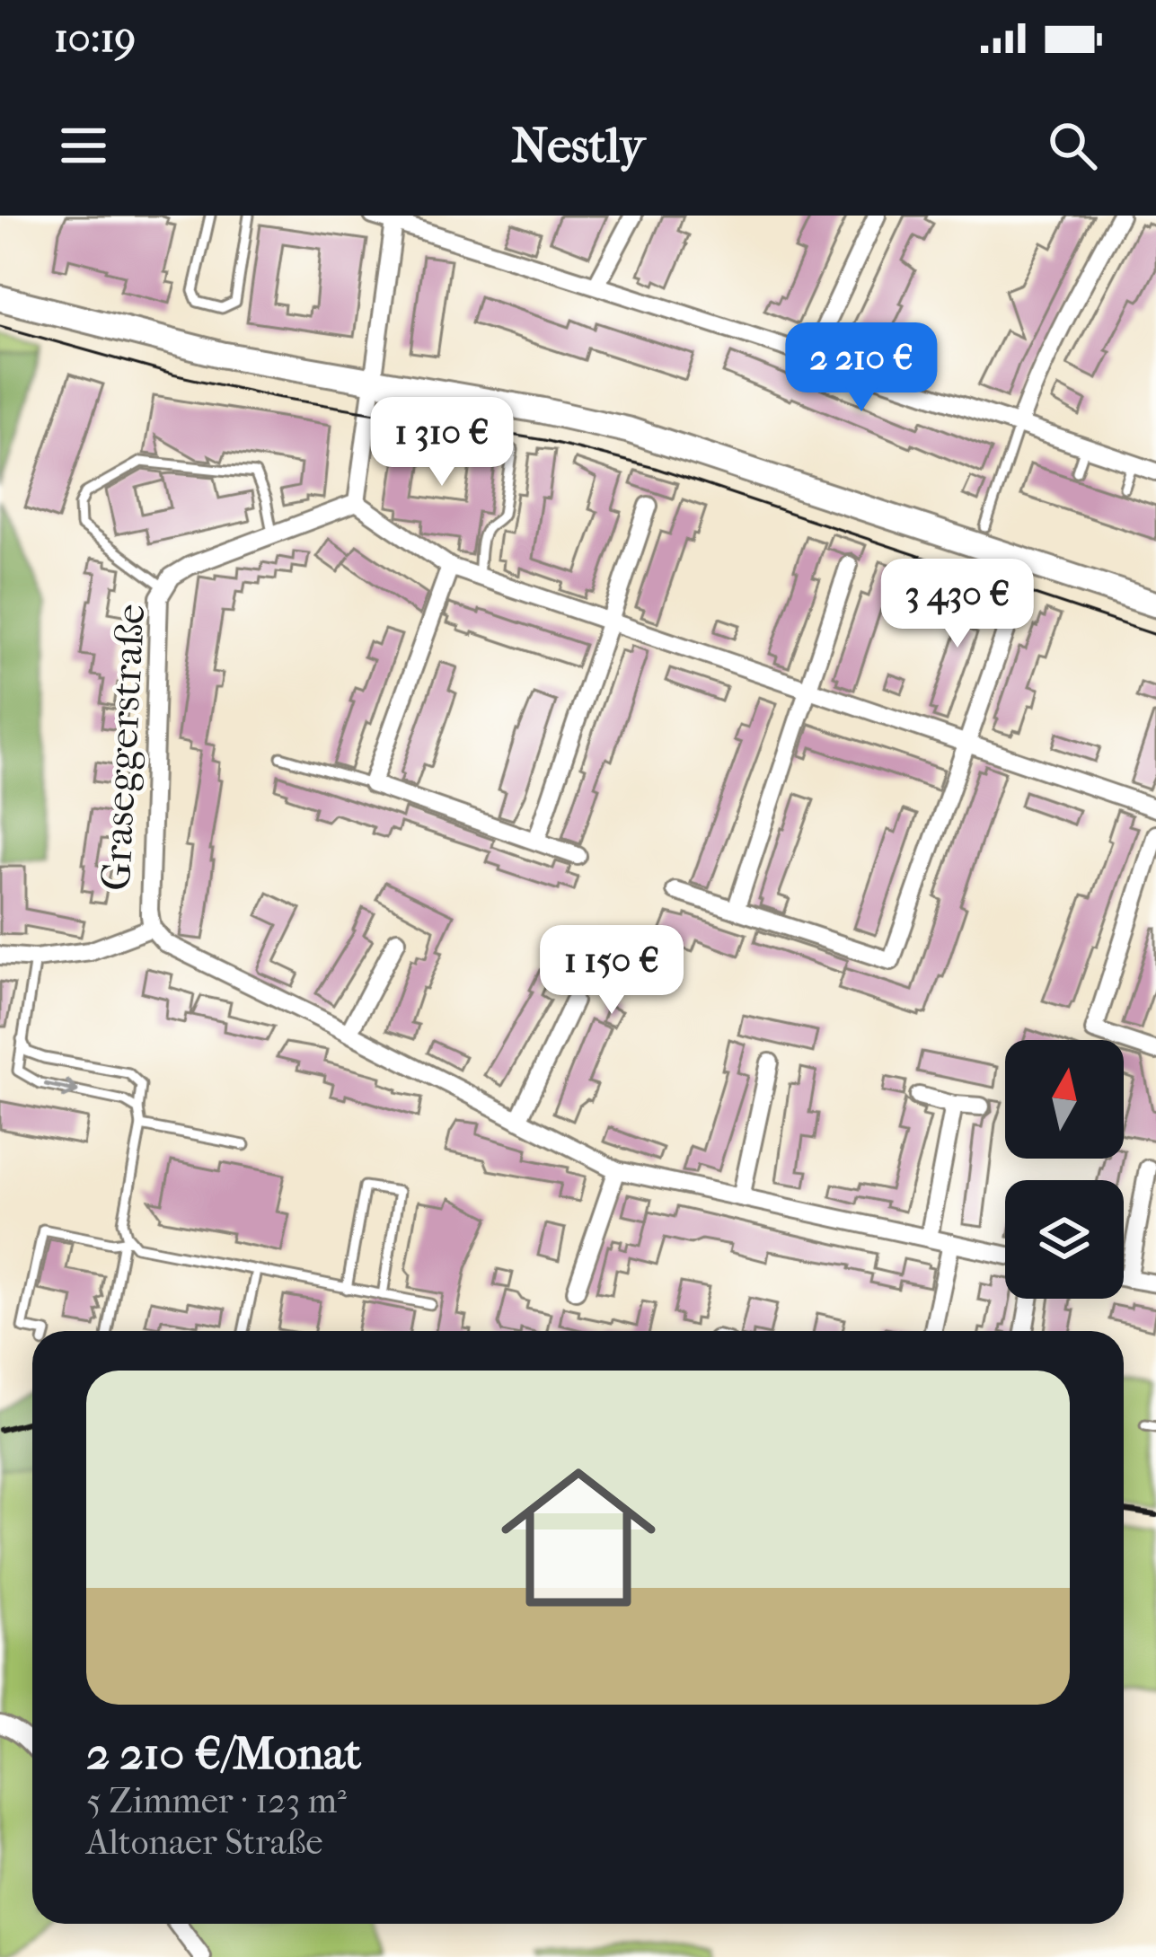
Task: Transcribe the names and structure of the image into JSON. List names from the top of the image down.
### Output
{
  "streets": {
    "street": ["Graseggerstraße"]
  },
  "north": "top",
  "page": {
    "status": "10:19",
    "header": "Nestly",
    "price": [
      "2 210 €",
      "1 310 €",
      "3 430 €",
      "1 150 €"
    ],
    "list": [
      {
        "name": "2 210 €/Monat",
        "note": "5 Zimmer · 123 m² · Altonaer Straße"
      }
    ]
  }
}
